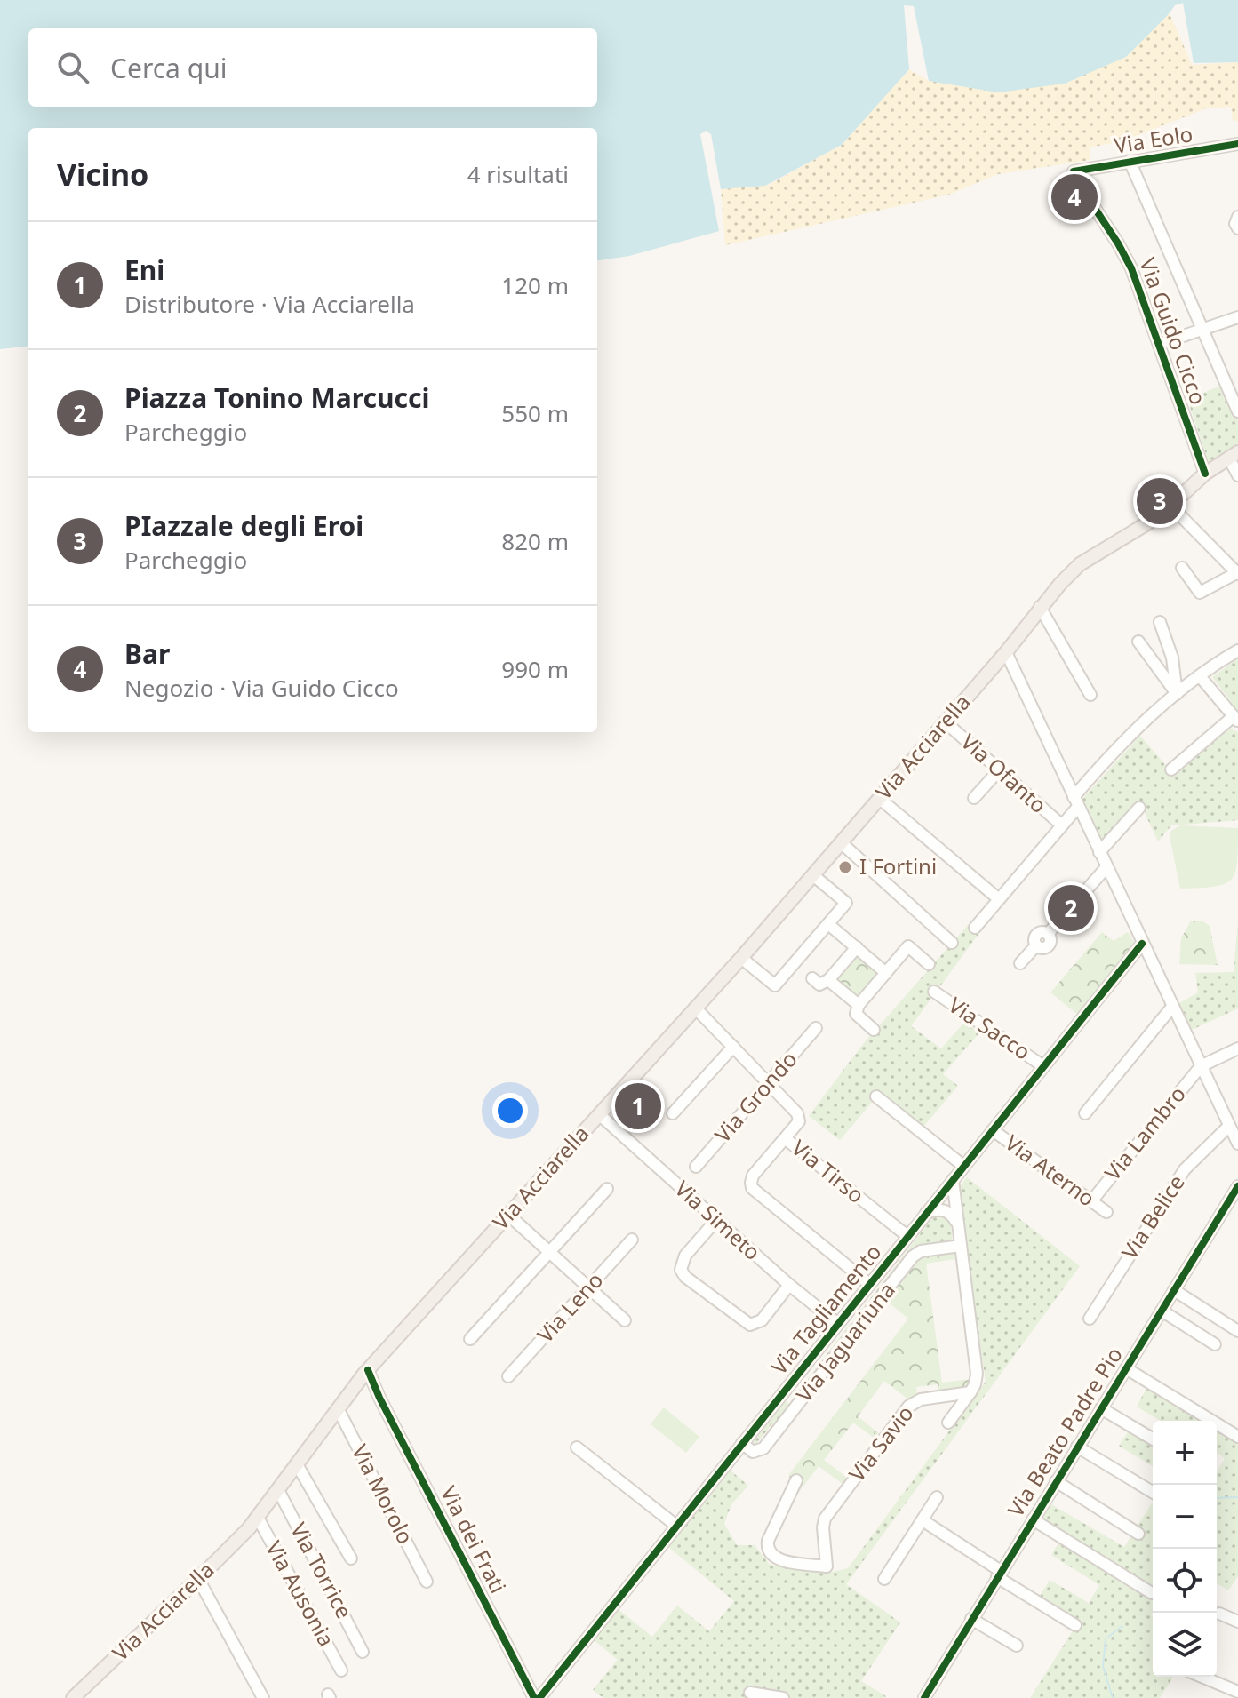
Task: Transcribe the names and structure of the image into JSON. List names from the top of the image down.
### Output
{
  "streets": {
    "main road": ["Via Acciarella"],
    "street": [
      "Via Eolo",
      "Via Guido Cicco",
      "Via Ofanto",
      "Via Sacco",
      "Via Grondo",
      "Via Lambro",
      "Via Aterno",
      "Via Tirso",
      "Via Belice",
      "Via Simeto",
      "Via Leno",
      "Via Tagliamento",
      "Via Jaguariuna",
      "Via Beato Padre Pio",
      "Via Savio",
      "Via Morolo",
      "Via dei Frati",
      "Via Torrice",
      "Via Ausonia"
    ]
  },
  "crossings": [
    ["Via Eolo", "Via Guido Cicco"],
    ["Via Guido Cicco", "Via Acciarella"],
    ["Via Acciarella", "Via Ofanto"],
    ["Via Acciarella", "Via Tirso"],
    ["Via Acciarella", "Via Simeto"],
    ["Via Acciarella", "Via Morolo"],
    ["Via Acciarella", "Via dei Frati"],
    ["Via Acciarella", "Via Torrice"],
    ["Via Acciarella", "Via Ausonia"],
    ["Via Sacco", "Via Tagliamento"],
    ["Via Grondo", "Via Tirso"],
    ["Via Lambro", "Via Aterno"],
    ["Via Aterno", "Via Tagliamento"],
    ["Via Tirso", "Via Tagliamento"],
    ["Via Simeto", "Via Tagliamento"],
    ["Via Simeto", "Via Jaguariuna"],
    ["Via Tagliamento", "Via Jaguariuna"],
    ["Via Tagliamento", "Via dei Frati"]
  ],
  "places": ["I Fortini"],
  "page": {
    "search": "Cerca qui",
    "heading": ["Vicino", "4 risultati"],
    "pins": [
      "4",
      "3",
      "2",
      "1"
    ],
    "list": [
      {
        "mark": "1",
        "name": "Eni",
        "note": "Distributore · Via Acciarella",
        "value": "120 m"
      },
      {
        "mark": "2",
        "name": "Piazza Tonino Marcucci",
        "note": "Parcheggio",
        "value": "550 m"
      },
      {
        "mark": "3",
        "name": "PIazzale degli Eroi",
        "note": "Parcheggio",
        "value": "820 m"
      },
      {
        "mark": "4",
        "name": "Bar",
        "note": "Negozio · Via Guido Cicco",
        "value": "990 m"
      }
    ],
    "map_buttons": ["+", "−"]
  }
}
